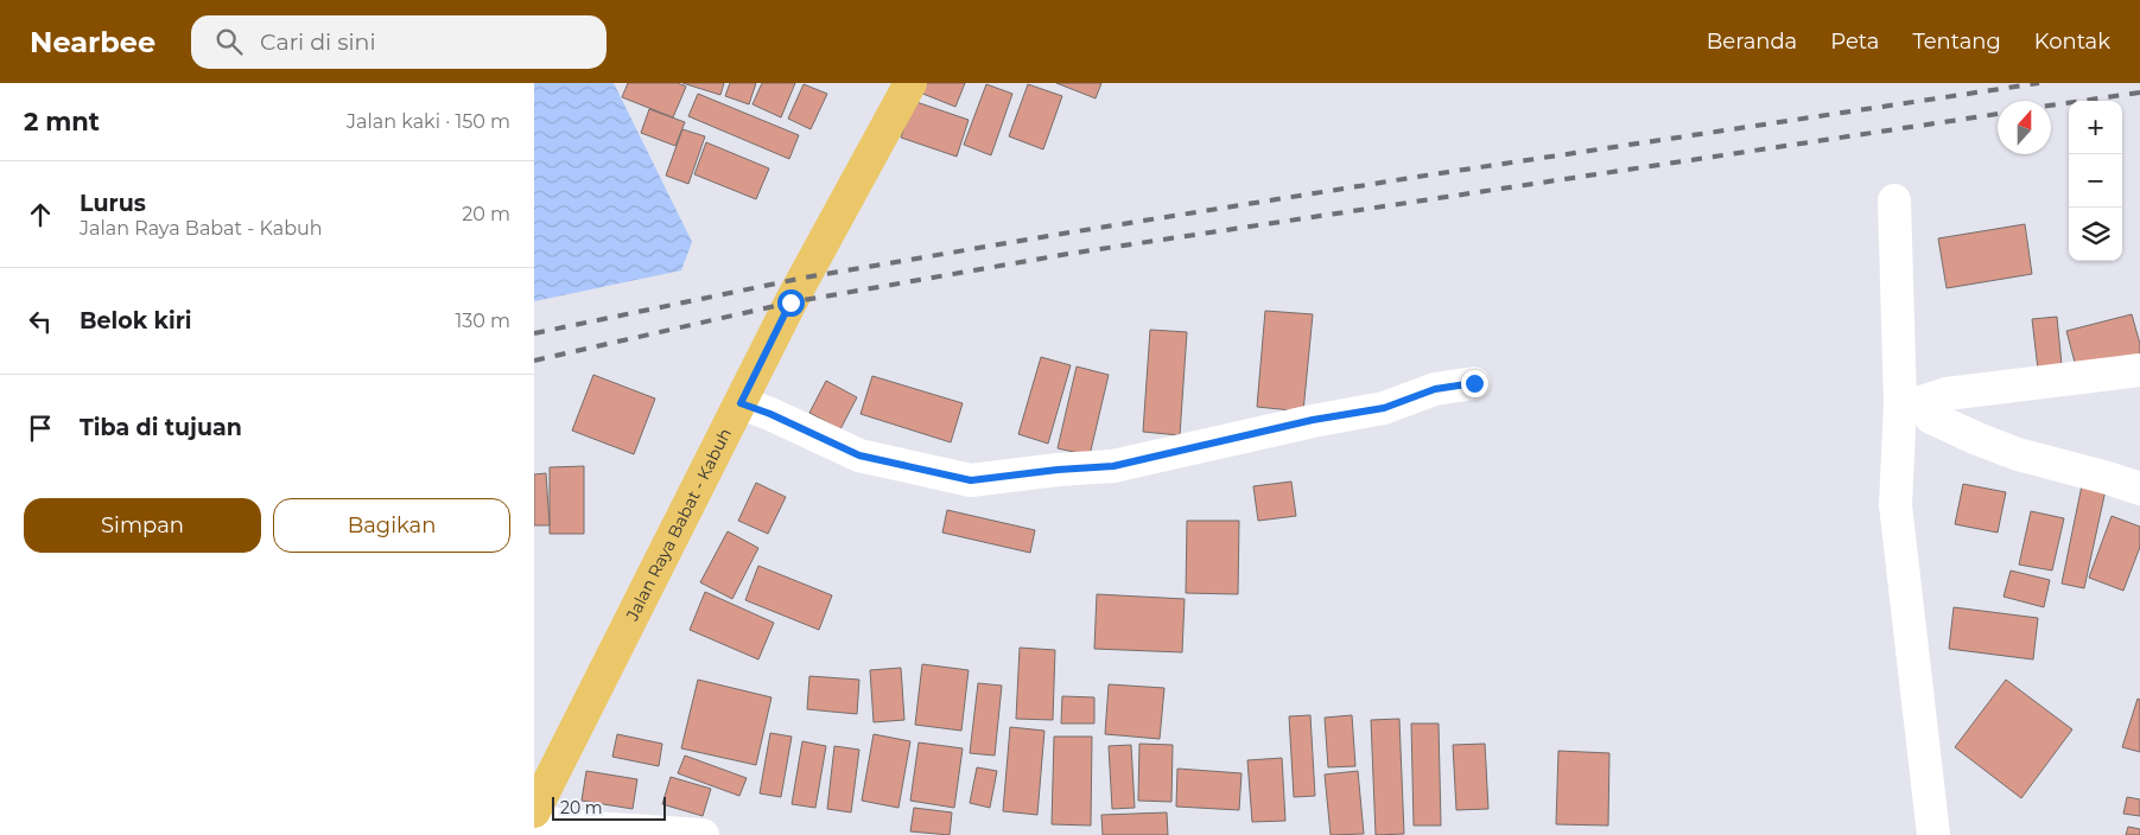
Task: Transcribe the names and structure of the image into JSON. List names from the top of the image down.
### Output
{
  "streets": {
    "main road": ["Jalan Raya Babat - Kabuh"]
  },
  "scale_bar": "20 m",
  "north": "top",
  "page": {
    "header": "Nearbee",
    "search": "Cari di sini",
    "nav": [
      "Beranda",
      "Peta",
      "Tentang",
      "Kontak"
    ],
    "heading": ["2 mnt", "Jalan kaki · 150 m"],
    "map_buttons": ["+", "−"],
    "list": [
      ["Lurus", "Jalan Raya Babat - Kabuh", "20 m"],
      ["Belok kiri", "130 m"],
      "Tiba di tujuan"
    ],
    "buttons": ["Simpan", "Bagikan"],
    "scale": "20 m"
  }
}
